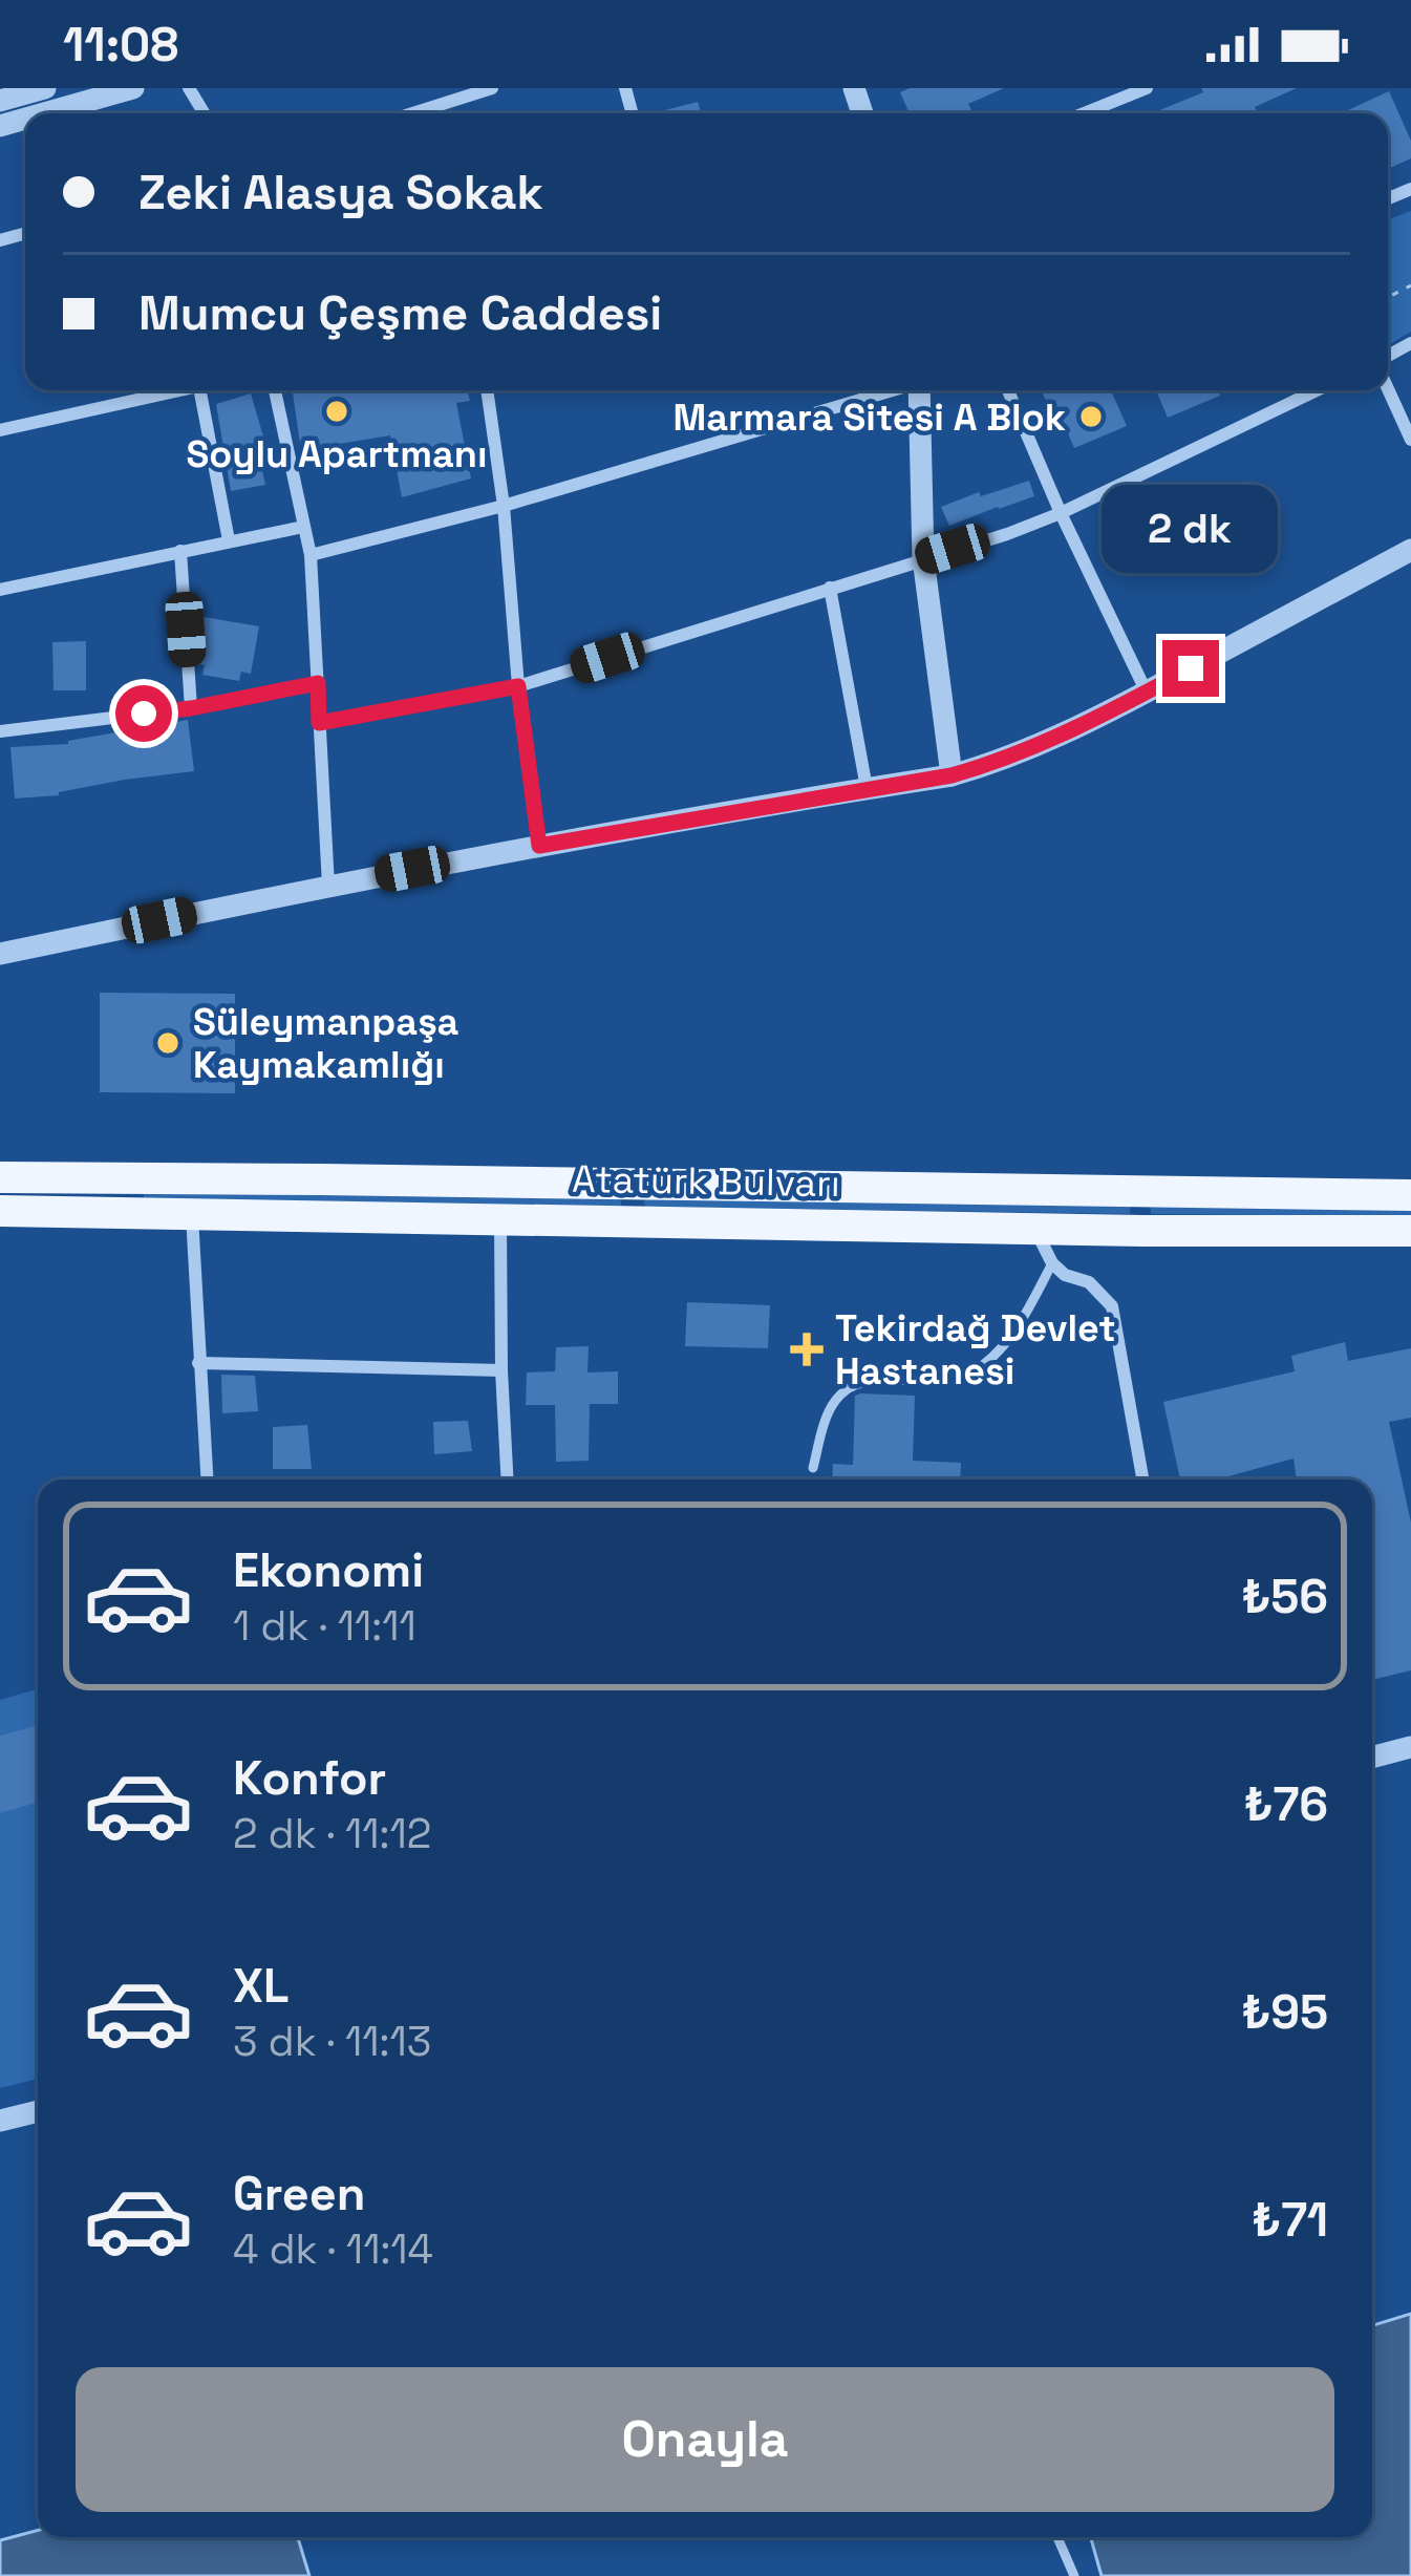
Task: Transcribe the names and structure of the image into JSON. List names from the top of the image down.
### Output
{
  "streets": {
    "main road": ["Atatürk Bulvarı"]
  },
  "places": {
    "other": ["Soylu Apartmanı", "Marmara Sitesi A Blok", "Süleymanpaşa Kaymakamlığı"],
    "health": ["Tekirdağ Devlet Hastanesi"]
  },
  "page": {
    "status": "11:08",
    "banner": ["Zeki Alasya Sokak", "Mumcu Çeşme Caddesi"],
    "bubble": "2 dk",
    "list": [
      {
        "name": "Ekonomi",
        "note": "1 dk · 11:11",
        "value": "₺56"
      },
      {
        "name": "Konfor",
        "note": "2 dk · 11:12",
        "value": "₺76"
      },
      {
        "name": "XL",
        "note": "3 dk · 11:13",
        "value": "₺95"
      },
      {
        "name": "Green",
        "note": "4 dk · 11:14",
        "value": "₺71"
      }
    ],
    "buttons": "Onayla"
  }
}
